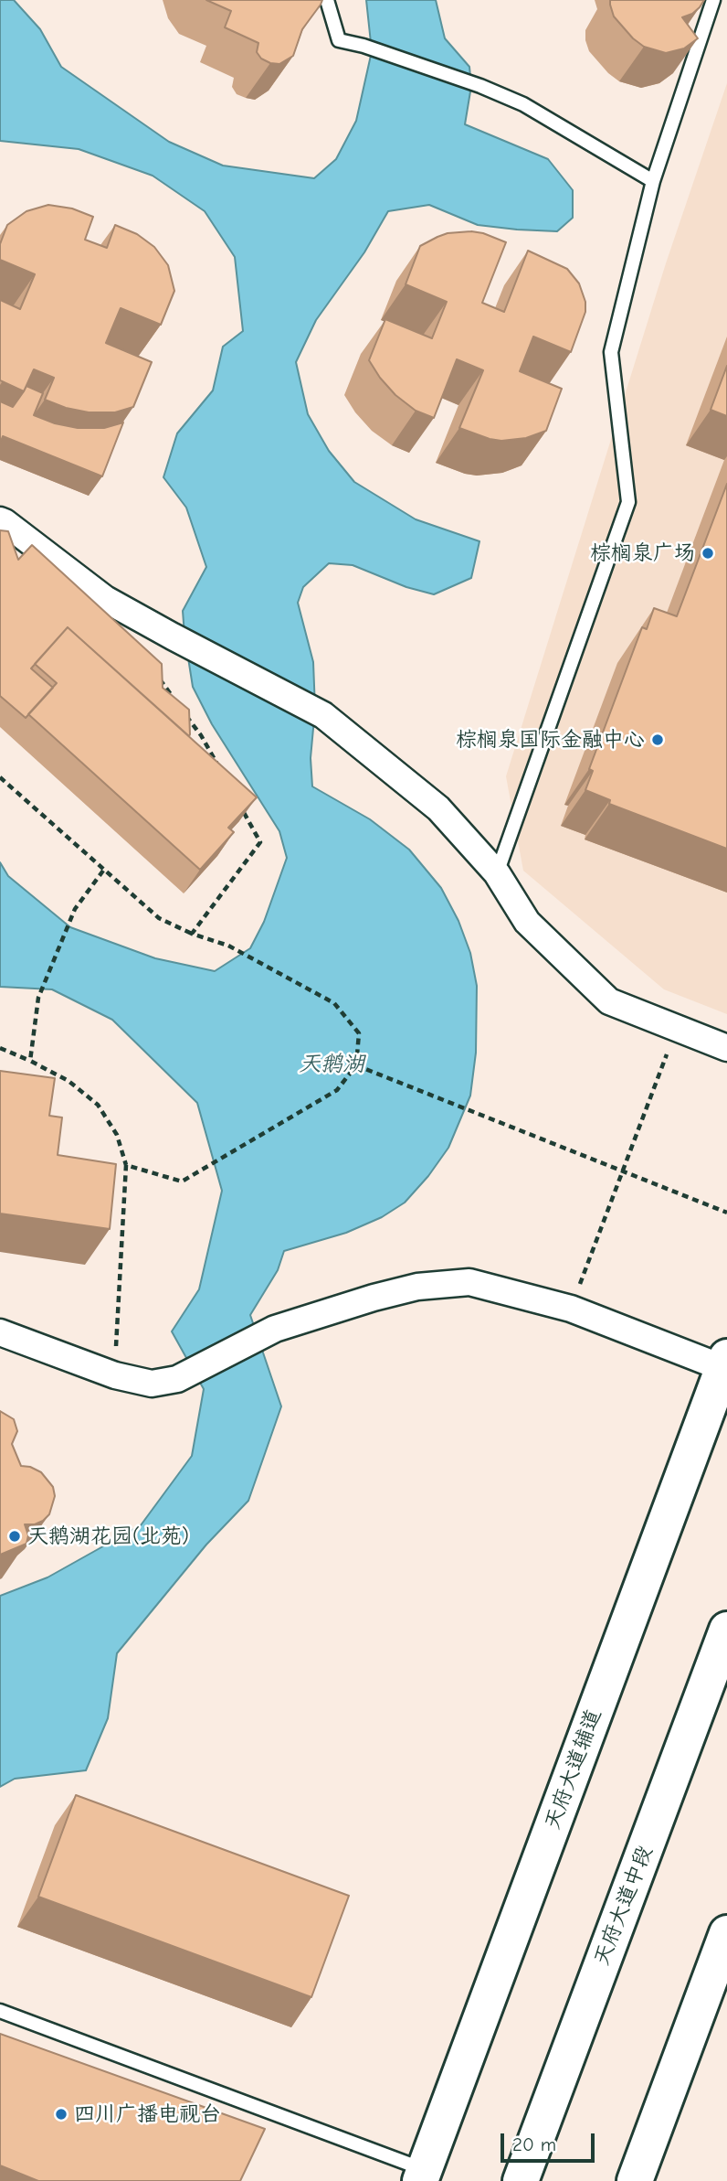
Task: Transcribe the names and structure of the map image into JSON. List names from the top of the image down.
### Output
{
  "streets": {
    "street": ["天府大道辅道", "天府大道中段"]
  },
  "water": ["天鹅湖"],
  "places": [
    "棕榈泉广场",
    "棕榈泉国际金融中心",
    "天鹅湖花园(北苑)",
    "四川广播电视台"
  ],
  "scale_bar": "20 m"
}
